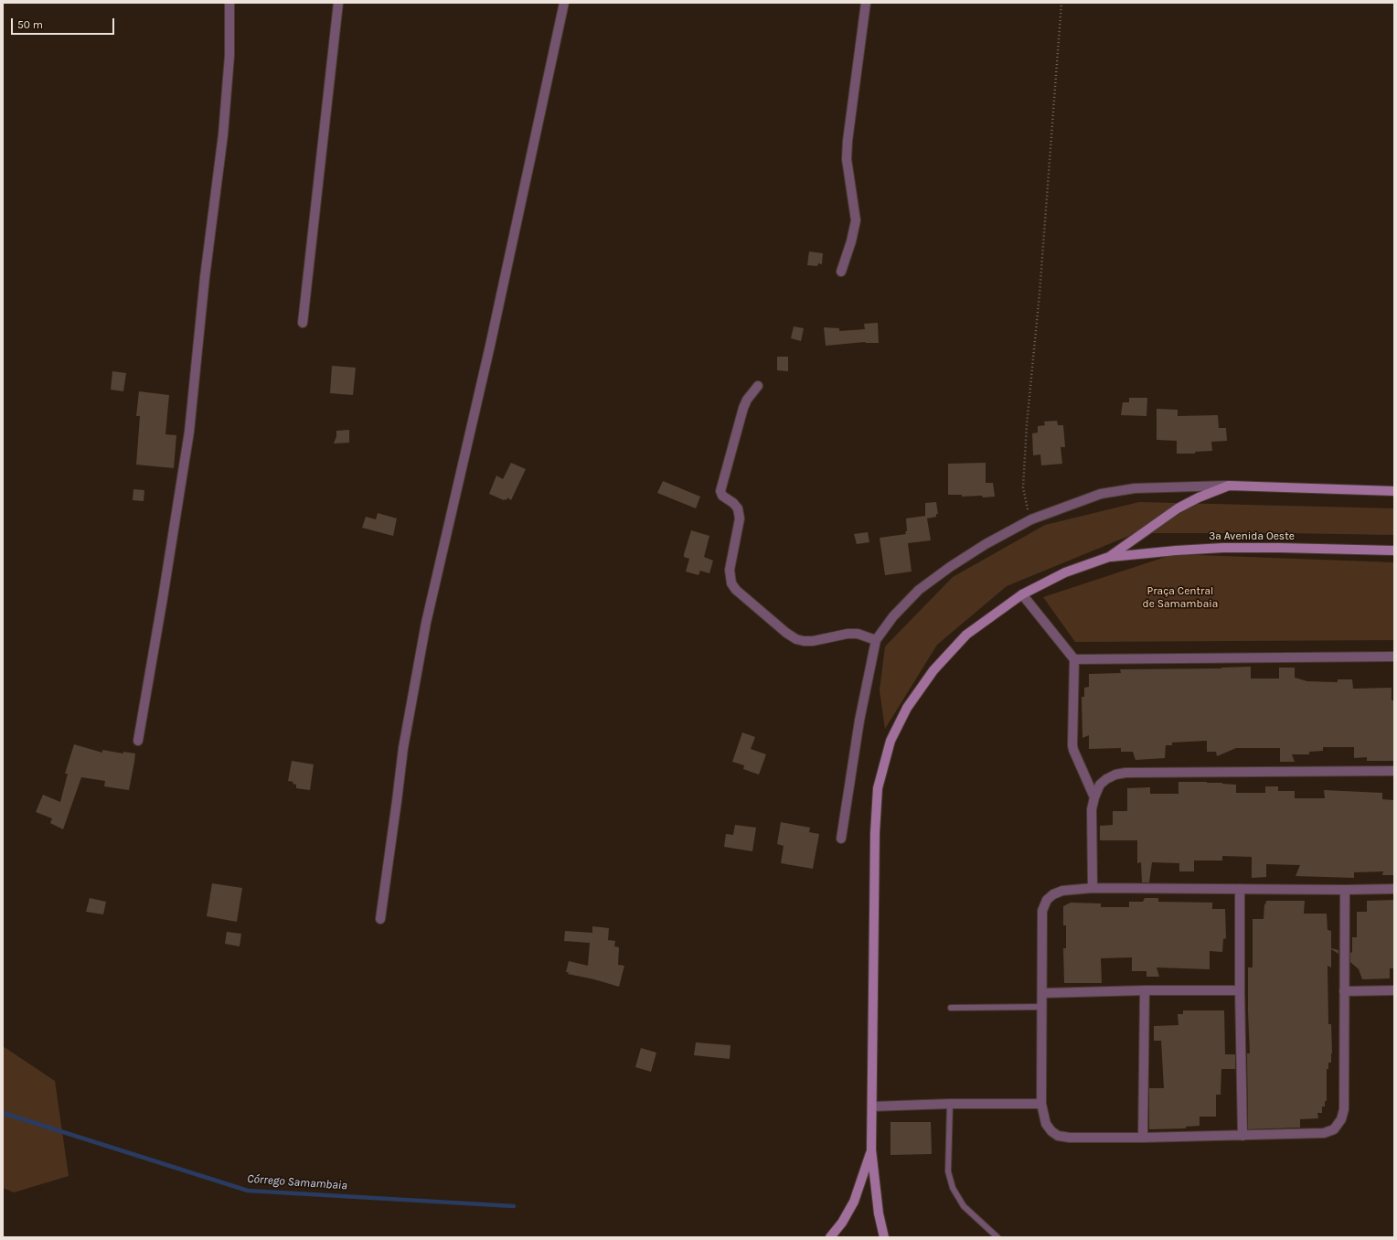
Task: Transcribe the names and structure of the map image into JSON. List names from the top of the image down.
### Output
{
  "streets": {
    "street": ["3ª Avenida Oeste"]
  },
  "water": ["Córrego Samambaia"],
  "parks": ["Praça Central de Samambaia"],
  "scale_bar": "50 m"
}
